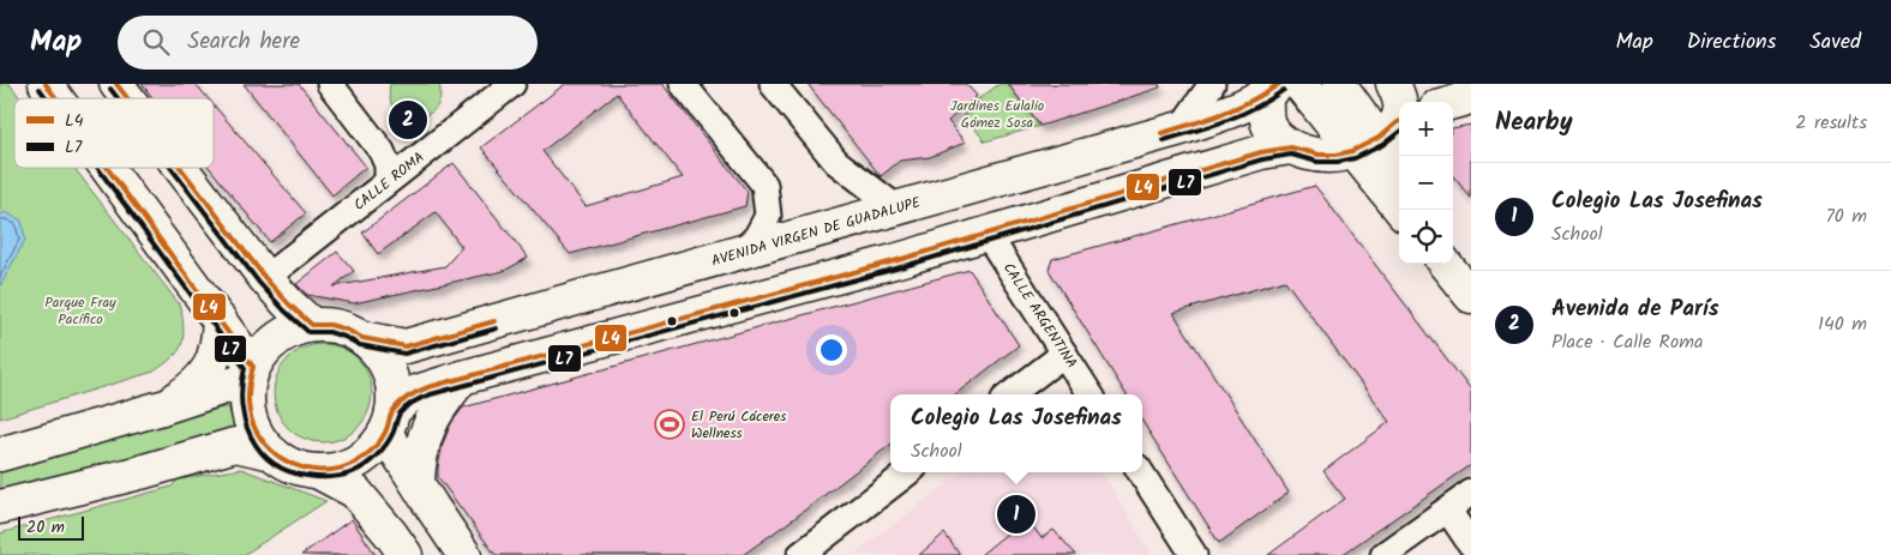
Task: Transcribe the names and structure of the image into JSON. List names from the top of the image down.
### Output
{
  "streets": {
    "main road": ["AVENIDA VIRGEN DE GUADALUPE"],
    "street": ["CALLE ROMA", "CALLE ARGENTINA"]
  },
  "parks": ["Jardines Eulalio Gómez Sosa", "Parque Fray Pacífico"],
  "places": {
    "sports": ["El Perú Cáceres Wellness"]
  },
  "lines": ["transit line L4", "transit line L7"],
  "legend": ["L4", "L7"],
  "scale_bar": "20 m",
  "page": {
    "header": "Map",
    "search": "Search here",
    "nav": ["Map", "Directions", "Saved"],
    "heading": ["Nearby", "2 results"],
    "pins": ["2", "1"],
    "map_buttons": ["+", "−"],
    "list": [
      {
        "mark": "1",
        "name": "Colegio Las Josefinas",
        "note": "School",
        "value": "70 m"
      },
      {
        "mark": "2",
        "name": "Avenida de París",
        "note": "Place · Calle Roma",
        "value": "140 m"
      }
    ],
    "popup": ["Colegio Las Josefinas", "School"],
    "scale": "20 m"
  }
}
